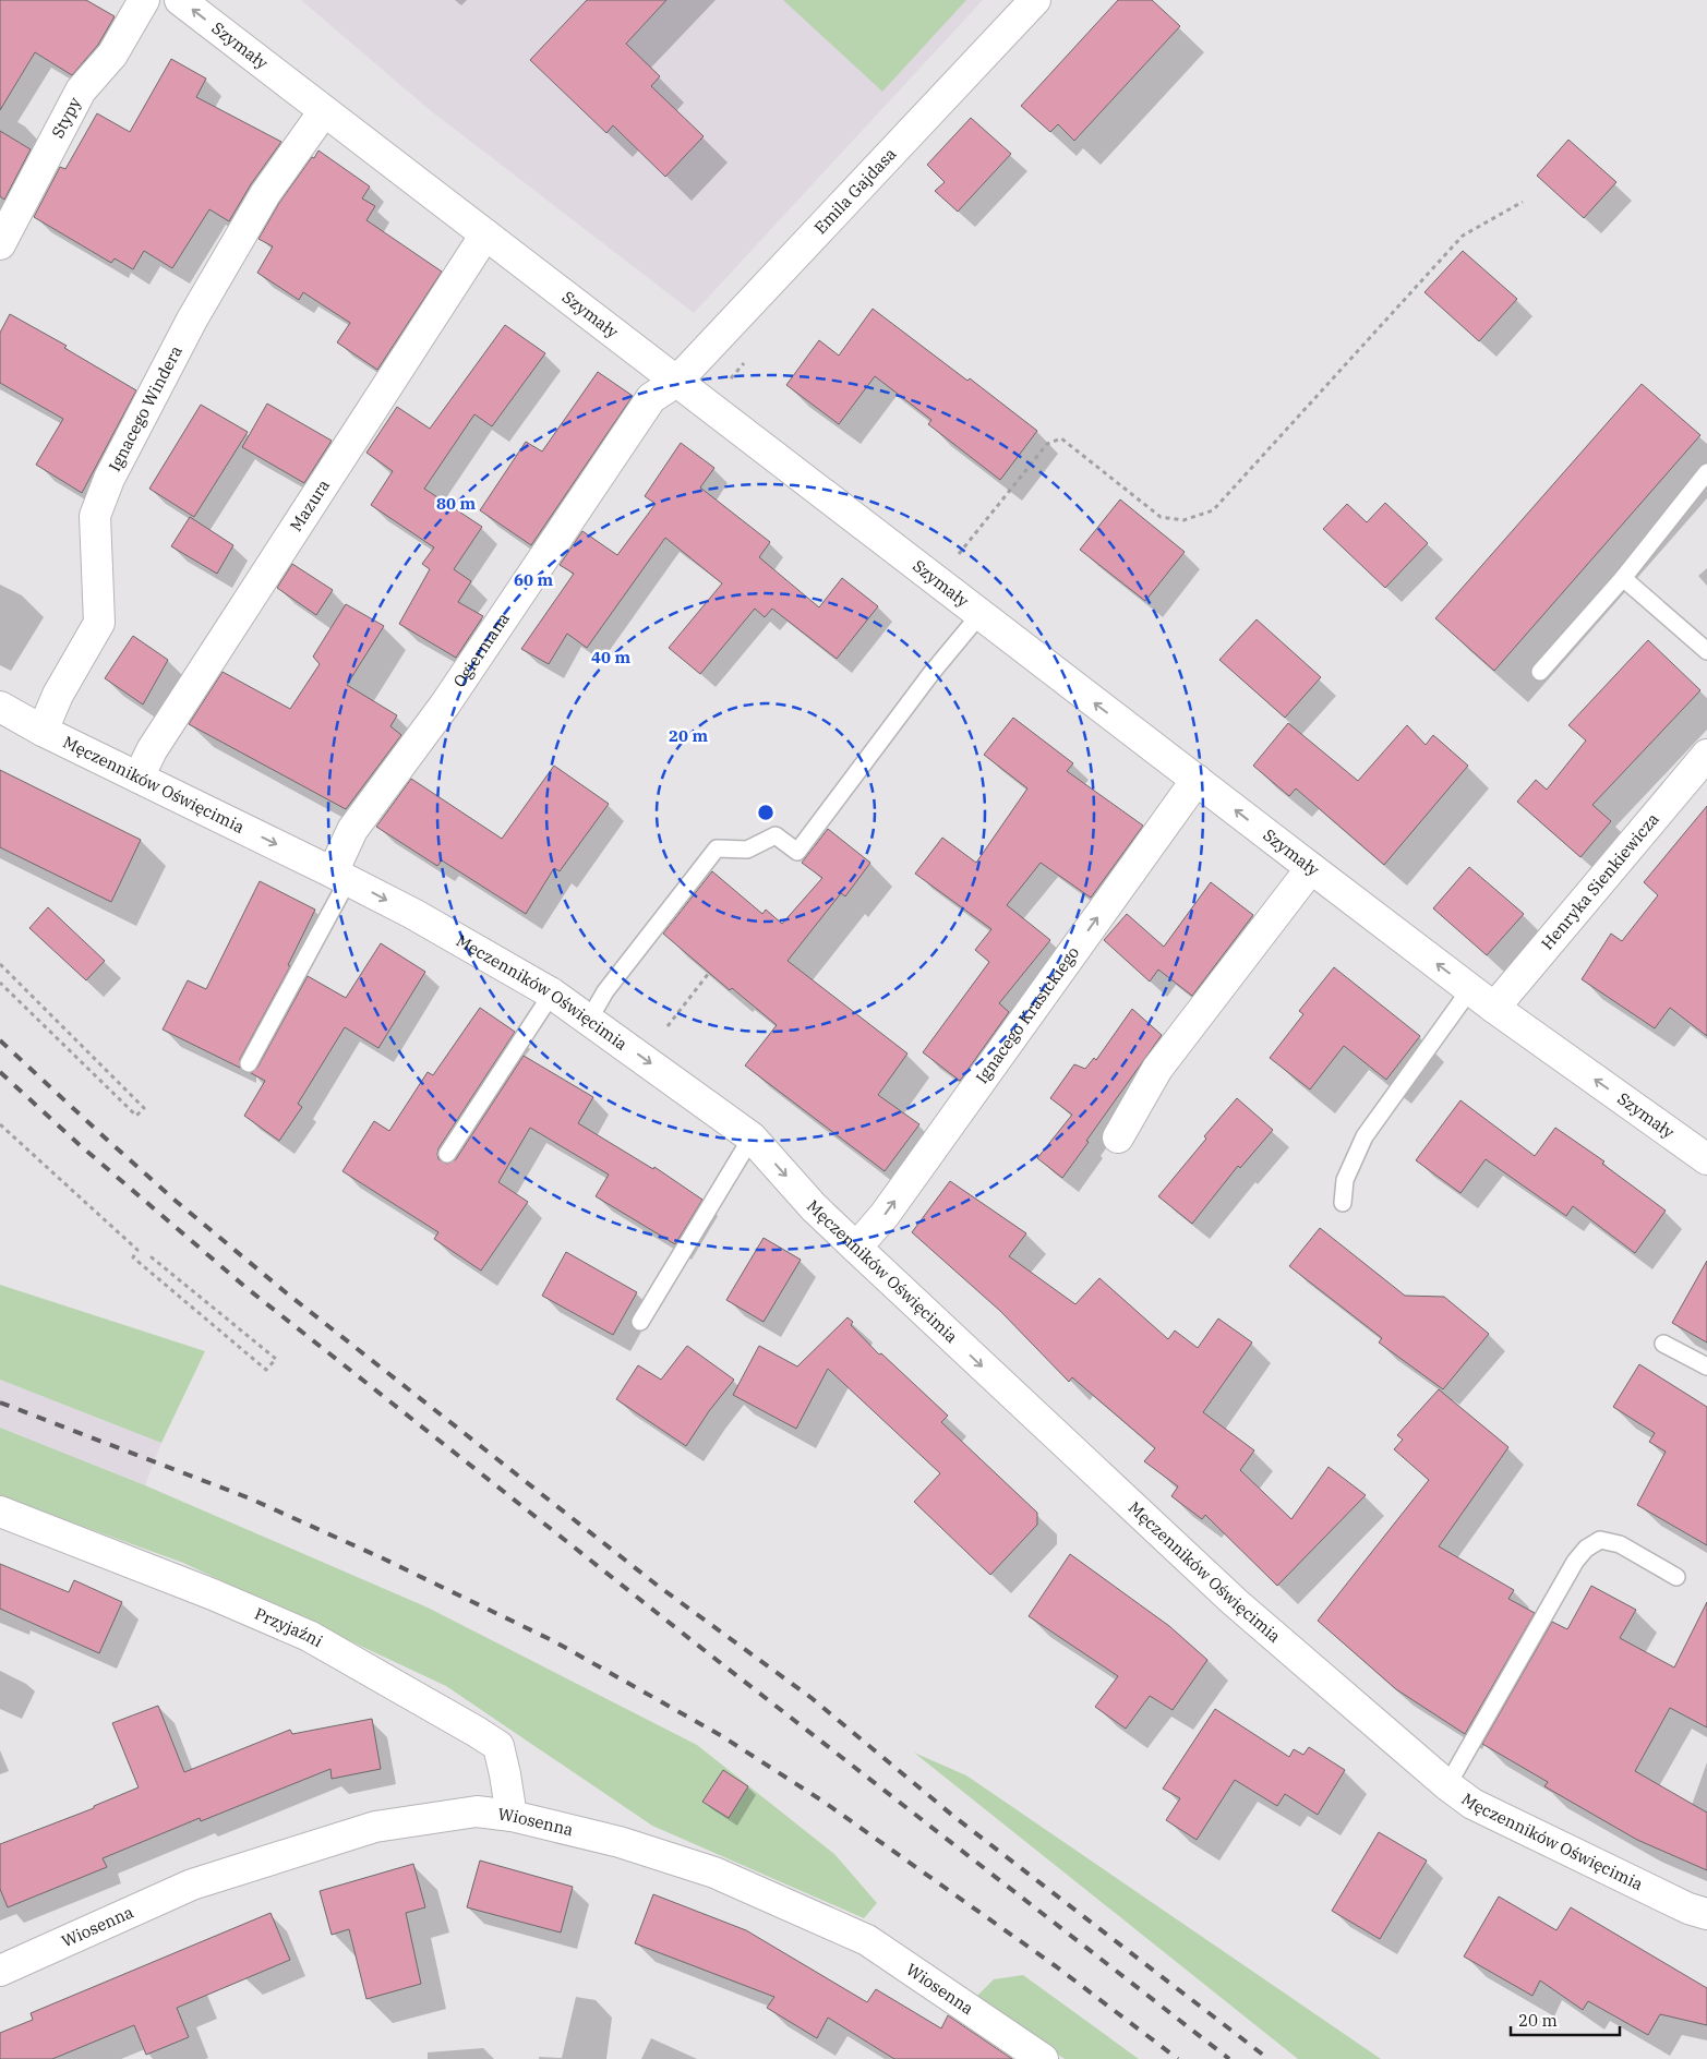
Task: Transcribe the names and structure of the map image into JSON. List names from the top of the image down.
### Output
{
  "streets": {
    "street": [
      "Szymały",
      "Stypy",
      "Emila Gajdasa",
      "Ignacego Windera",
      "Mazura",
      "Ogiermana",
      "Męczenników Oświęcimia",
      "Henryka Sienkiewicza",
      "Ignacego Krasickiego",
      "Przyjaźni",
      "Wiosenna"
    ]
  },
  "crossings": [
    ["Szymały", "Emila Gajdasa"],
    ["Szymały", "Ignacego Windera"],
    ["Szymały", "Mazura"],
    ["Szymały", "Ogiermana"],
    ["Szymały", "Henryka Sienkiewicza"],
    ["Szymały", "Ignacego Krasickiego"],
    ["Emila Gajdasa", "Ogiermana"],
    ["Ignacego Windera", "Męczenników Oświęcimia"],
    ["Mazura", "Męczenników Oświęcimia"],
    ["Ogiermana", "Męczenników Oświęcimia"],
    ["Męczenników Oświęcimia", "Ignacego Krasickiego"],
    ["Przyjaźni", "Wiosenna"]
  ],
  "one_way": ["Szymały", "Męczenników Oświęcimia"],
  "scale_bar": "20 m",
  "rings": [
    "80 m",
    "60 m",
    "40 m",
    "20 m"
  ]
}
